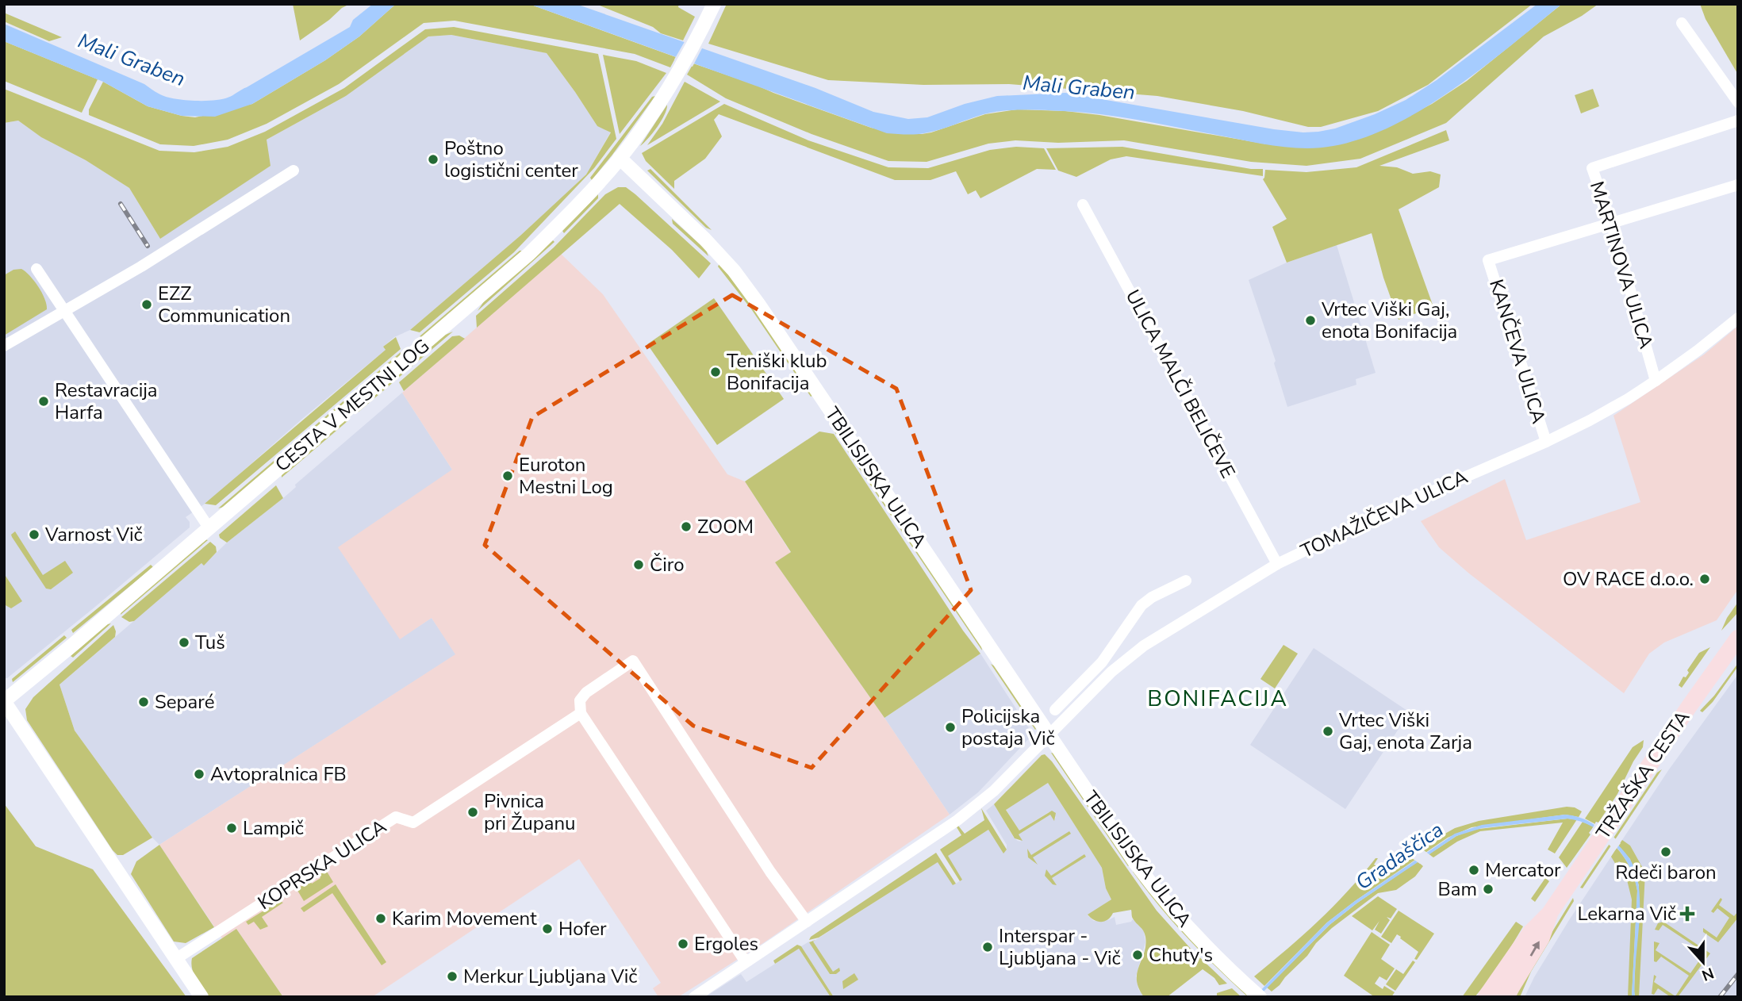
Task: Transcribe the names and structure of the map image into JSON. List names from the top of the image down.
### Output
{
  "streets": {
    "main road": ["TRŽAŠKA CESTA"],
    "street": [
      "MARTINOVA ULICA",
      "KANČEVA ULICA",
      "ULICA MALČI BELIČEVE",
      "CESTA V MESTNI LOG",
      "TBILISIJSKA ULICA",
      "TOMAŽIČEVA ULICA",
      "KOPRSKA ULICA"
    ]
  },
  "crossings": [
    ["MARTINOVA ULICA", "KANČEVA ULICA"],
    ["MARTINOVA ULICA", "TOMAŽIČEVA ULICA"],
    ["KANČEVA ULICA", "TOMAŽIČEVA ULICA"],
    ["ULICA MALČI BELIČEVE", "TOMAŽIČEVA ULICA"],
    ["CESTA V MESTNI LOG", "TBILISIJSKA ULICA"],
    ["TBILISIJSKA ULICA", "TOMAŽIČEVA ULICA"]
  ],
  "districts": ["BONIFACIJA"],
  "water": ["Mali Graben", "Gradaščica"],
  "places": {
    "other": [
      "Poštno logistični center",
      "EZZ Communication",
      "Vrtec Viški Gaj, enota Bonifacija",
      "Teniški klub Bonifacija",
      "Restavracija Harfa",
      "Euroton Mestni Log",
      "ZOOM",
      "Varnost Vič",
      "Čiro",
      "OV RACE d.o.o.",
      "Tuš",
      "Separé",
      "Policijska postaja Vič",
      "Vrtec Viški Gaj, enota Zarja",
      "Avtopralnica FB",
      "Pivnica pri Županu",
      "Lampič",
      "Rdeči baron",
      "Mercator",
      "Bam",
      "Karim Movement",
      "Hofer",
      "Ergoles",
      "Interspar - Ljubljana - Vič",
      "Chuty's",
      "Merkur Ljubljana Vič"
    ],
    "health": ["Lekarna Vič"]
  },
  "north": "bottom"
}
